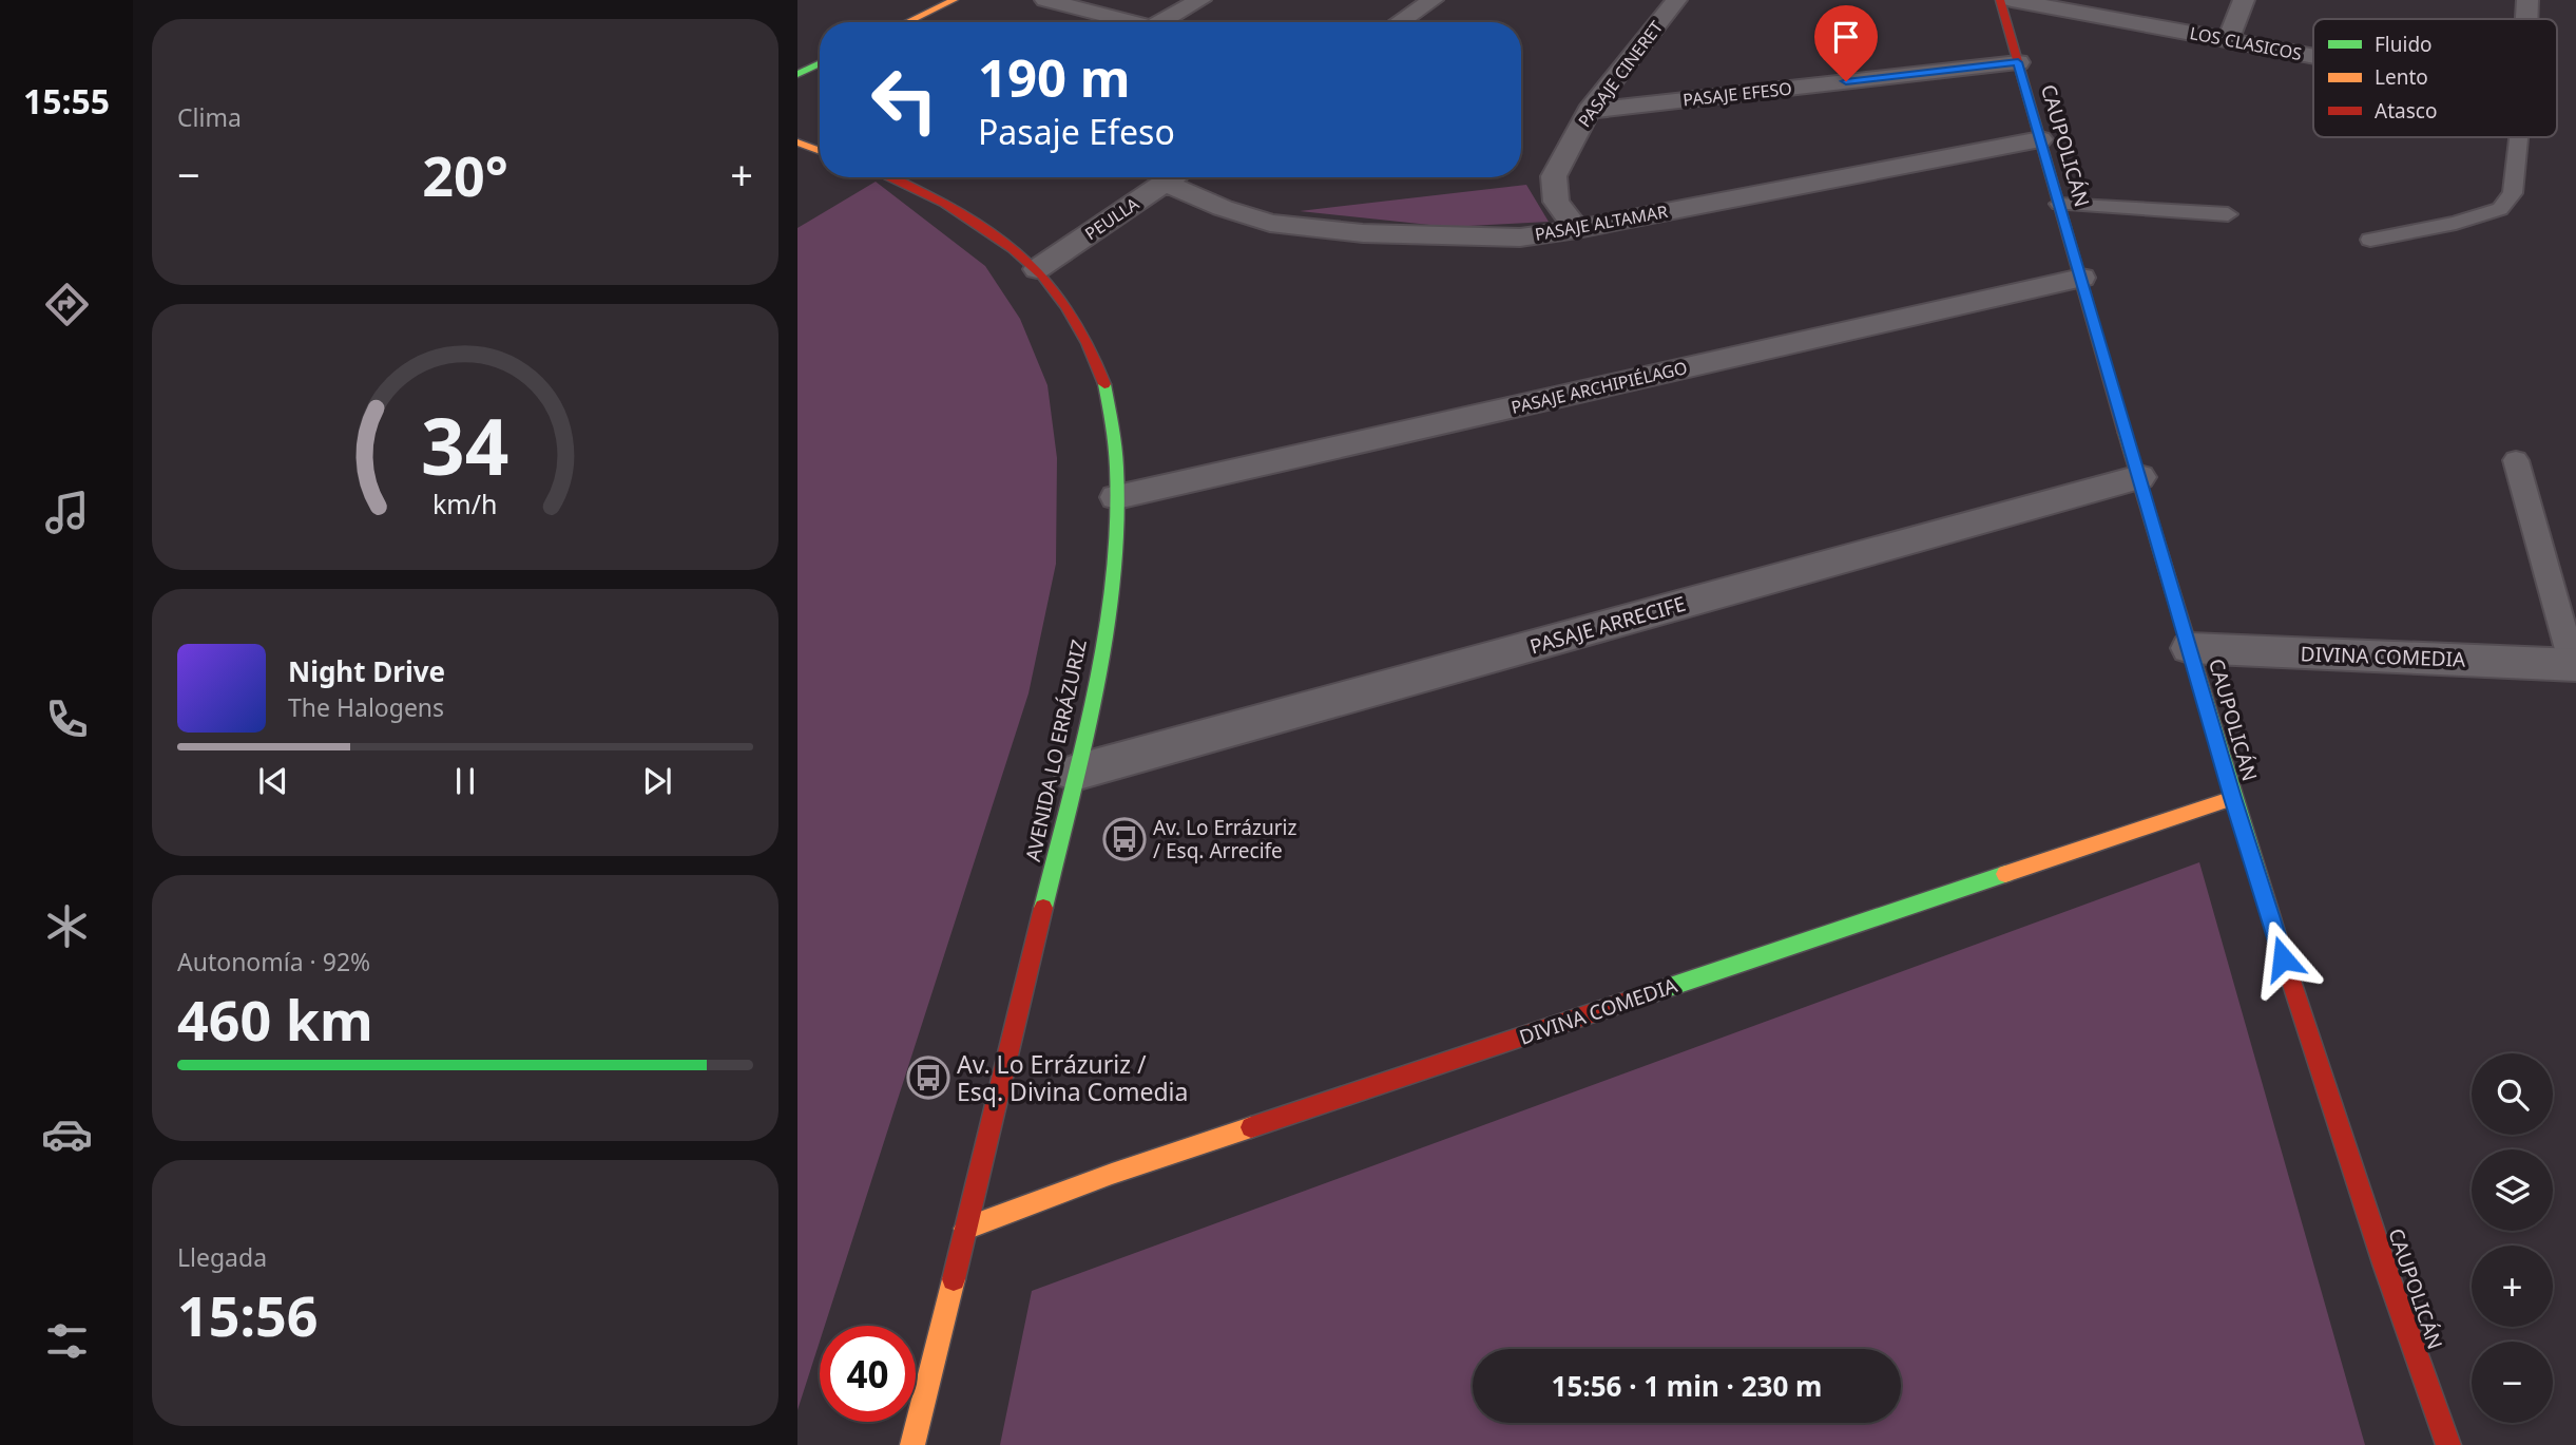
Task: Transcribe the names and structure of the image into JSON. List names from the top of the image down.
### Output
{
  "streets": {
    "street": [
      "LOS CLASICOS",
      "PASAJE CINERET",
      "PASAJE EFESO",
      "CAUPOLICÁN",
      "PEULLA",
      "PASAJE ALTAMAR",
      "PASAJE ARCHIPIÉLAGO",
      "PASAJE ARRECIFE",
      "DIVINA COMEDIA",
      "AVENIDA LO ERRÁZURIZ"
    ]
  },
  "crossings": [
    ["PASAJE CINERET", "PASAJE EFESO"],
    ["PASAJE CINERET", "PASAJE ALTAMAR"],
    ["PASAJE EFESO", "CAUPOLICÁN"],
    ["CAUPOLICÁN", "PASAJE ALTAMAR"],
    ["CAUPOLICÁN", "PASAJE ARCHIPIÉLAGO"],
    ["CAUPOLICÁN", "PASAJE ARRECIFE"],
    ["CAUPOLICÁN", "DIVINA COMEDIA"],
    ["PEULLA", "AVENIDA LO ERRÁZURIZ"],
    ["PASAJE ARCHIPIÉLAGO", "AVENIDA LO ERRÁZURIZ"],
    ["PASAJE ARRECIFE", "AVENIDA LO ERRÁZURIZ"],
    ["DIVINA COMEDIA", "AVENIDA LO ERRÁZURIZ"]
  ],
  "places": {
    "bus stop": ["Av. Lo Errázuriz / Esq. Arrecife", "Av. Lo Errázuriz / Esq. Divina Comedia"]
  },
  "legend": ["Fluido", "Lento", "Atasco"],
  "page": {
    "tabs": "15:55",
    "tile": [
      "Clima",
      ["Autonomía · 92%", "460 km"],
      ["Llegada", "15:56"]
    ],
    "turn": ["190 m", "Pasaje Efeso"],
    "heat": ["−", "20°", "+"],
    "song": ["Night Drive", "The Halogens"],
    "map_buttons": ["+", "−"],
    "limit": "40",
    "trip": "15:56 · 1 min · 230 m",
    "gauge": ["34", "km/h"]
  }
}
